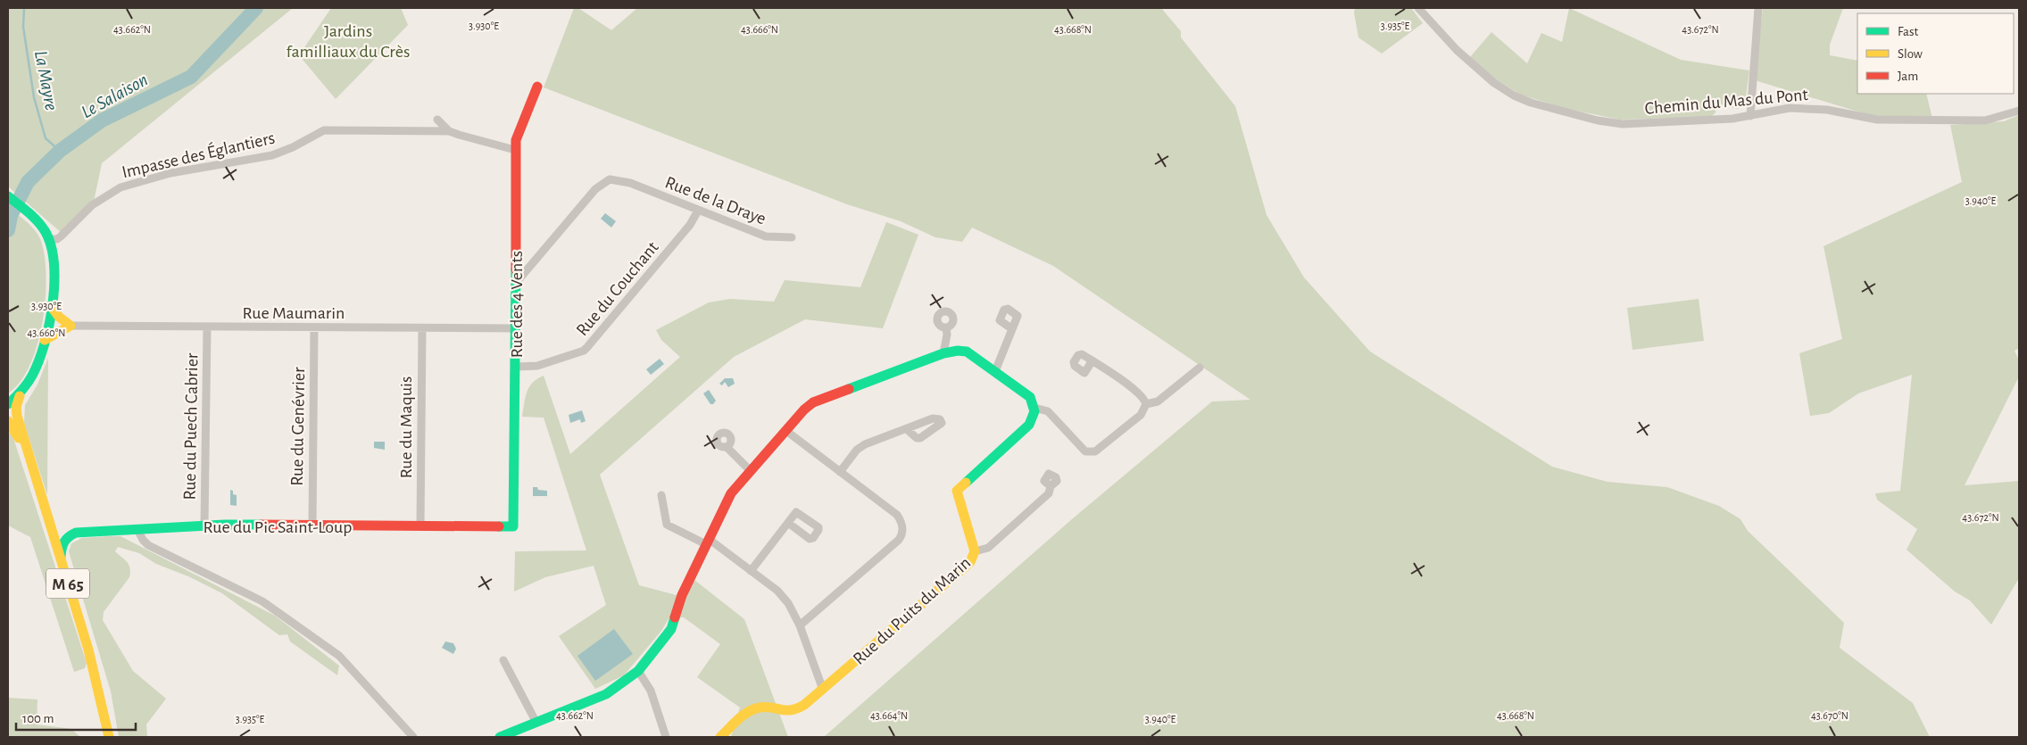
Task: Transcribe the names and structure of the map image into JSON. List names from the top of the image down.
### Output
{
  "streets": {
    "street": [
      "Chemin du Mas du Pont",
      "Impasse des Églantiers",
      "Rue de la Draye",
      "Rue du Couchant",
      "Rue des 4 Vents",
      "Rue Maumarin",
      "Rue du Puech Cabrier",
      "Rue du Genévrier",
      "Rue du Maquis",
      "Rue du Pic Saint-Loup",
      "M 65",
      "Rue du Puits du Marin"
    ]
  },
  "crossings": [
    ["Impasse des Églantiers", "Rue des 4 Vents"],
    ["Rue de la Draye", "Rue du Couchant"],
    ["Rue de la Draye", "Rue des 4 Vents"],
    ["Rue du Couchant", "Rue des 4 Vents"],
    ["Rue des 4 Vents", "Rue Maumarin"],
    ["Rue des 4 Vents", "Rue du Pic Saint-Loup"],
    ["Rue Maumarin", "Rue du Puech Cabrier"],
    ["Rue Maumarin", "Rue du Genévrier"],
    ["Rue Maumarin", "Rue du Maquis"],
    ["Rue du Puech Cabrier", "Rue du Pic Saint-Loup"],
    ["Rue du Genévrier", "Rue du Pic Saint-Loup"],
    ["Rue du Maquis", "Rue du Pic Saint-Loup"],
    ["Rue du Pic Saint-Loup", "M 65"]
  ],
  "water": ["La Mayre", "Le Salaison"],
  "parks": ["Jardins familliaux du Crès"],
  "legend": ["Fast", "Slow", "Jam"],
  "scale_bar": "100 m",
  "coordinates": [
    "3.930°E",
    "3.935°E",
    "43.666°N",
    "43.672°N",
    "43.662°N",
    "43.668°N",
    "3.940°E",
    "43.660°N",
    "43.664°N",
    "43.670°N"
  ]
}
